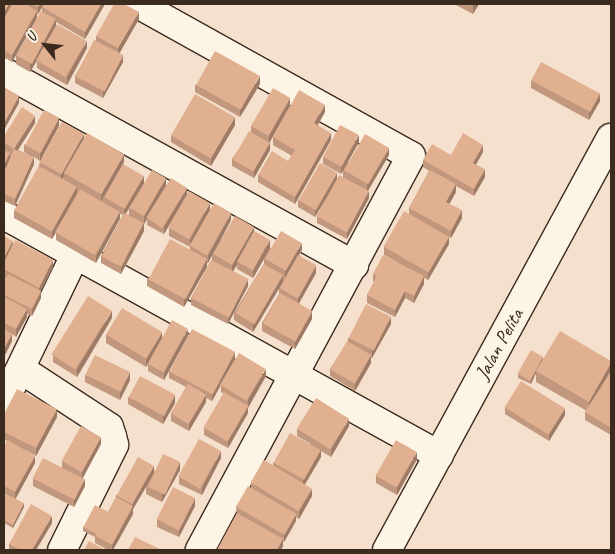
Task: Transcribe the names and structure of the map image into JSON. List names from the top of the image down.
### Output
{
  "streets": {
    "street": ["Jalan Pelita"]
  },
  "north": "top left"
}
